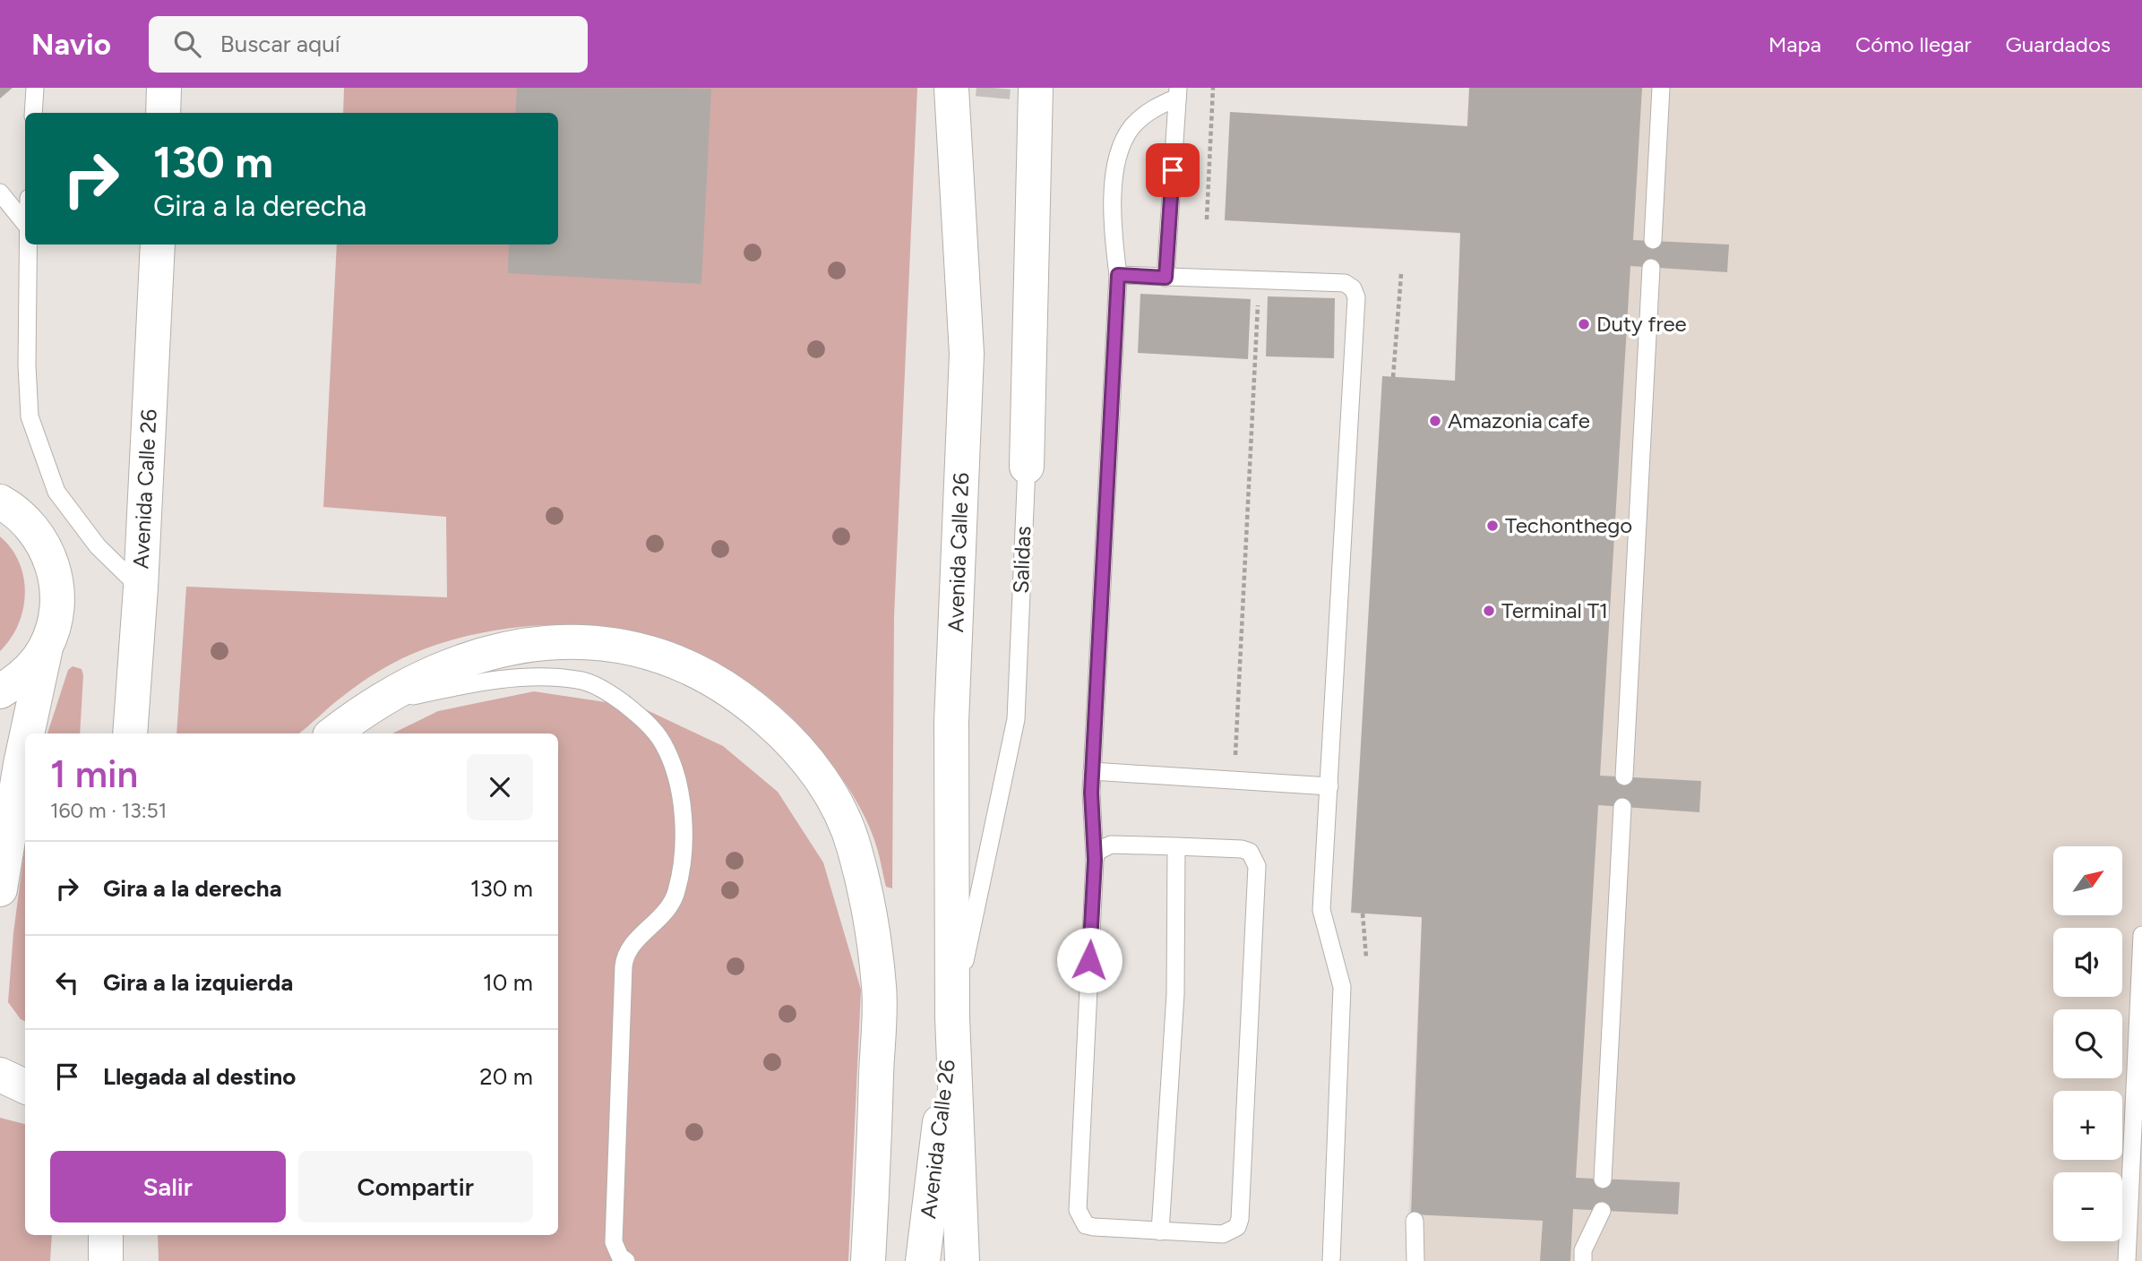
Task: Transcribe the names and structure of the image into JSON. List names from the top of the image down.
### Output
{
  "streets": {
    "main road": ["Avenida Calle 26", "Salidas"]
  },
  "crossings": [
    ["Avenida Calle 26", "Salidas"]
  ],
  "places": [
    "Duty free",
    "Amazonia cafe",
    "Techonthego",
    "Terminal T1"
  ],
  "north": "top right",
  "page": {
    "header": "Navio",
    "search": "Buscar aquí",
    "nav": ["Mapa", "Cómo llegar", "Guardados"],
    "turn": ["130 m", "Gira a la derecha"],
    "heading": ["1 min", "160 m · 13:51"],
    "list": [
      {
        "name": "Gira a la derecha",
        "value": "130 m"
      },
      {
        "name": "Gira a la izquierda",
        "value": "10 m"
      },
      {
        "name": "Llegada al destino",
        "value": "20 m"
      }
    ],
    "map_buttons": ["+", "−"],
    "buttons": ["Salir", "Compartir"]
  }
}
